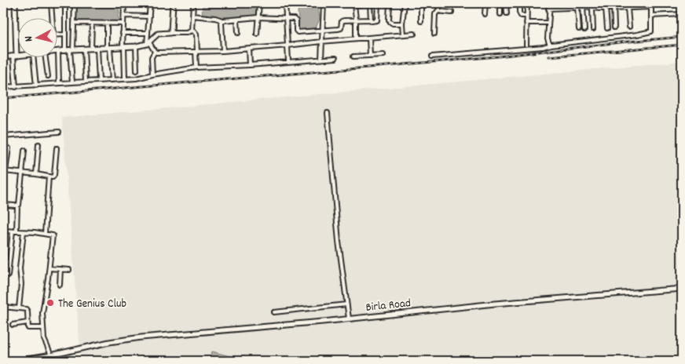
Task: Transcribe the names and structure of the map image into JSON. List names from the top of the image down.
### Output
{
  "streets": {
    "street": ["Birla Road"]
  },
  "places": ["The Genius Club"],
  "north": "left"
}
